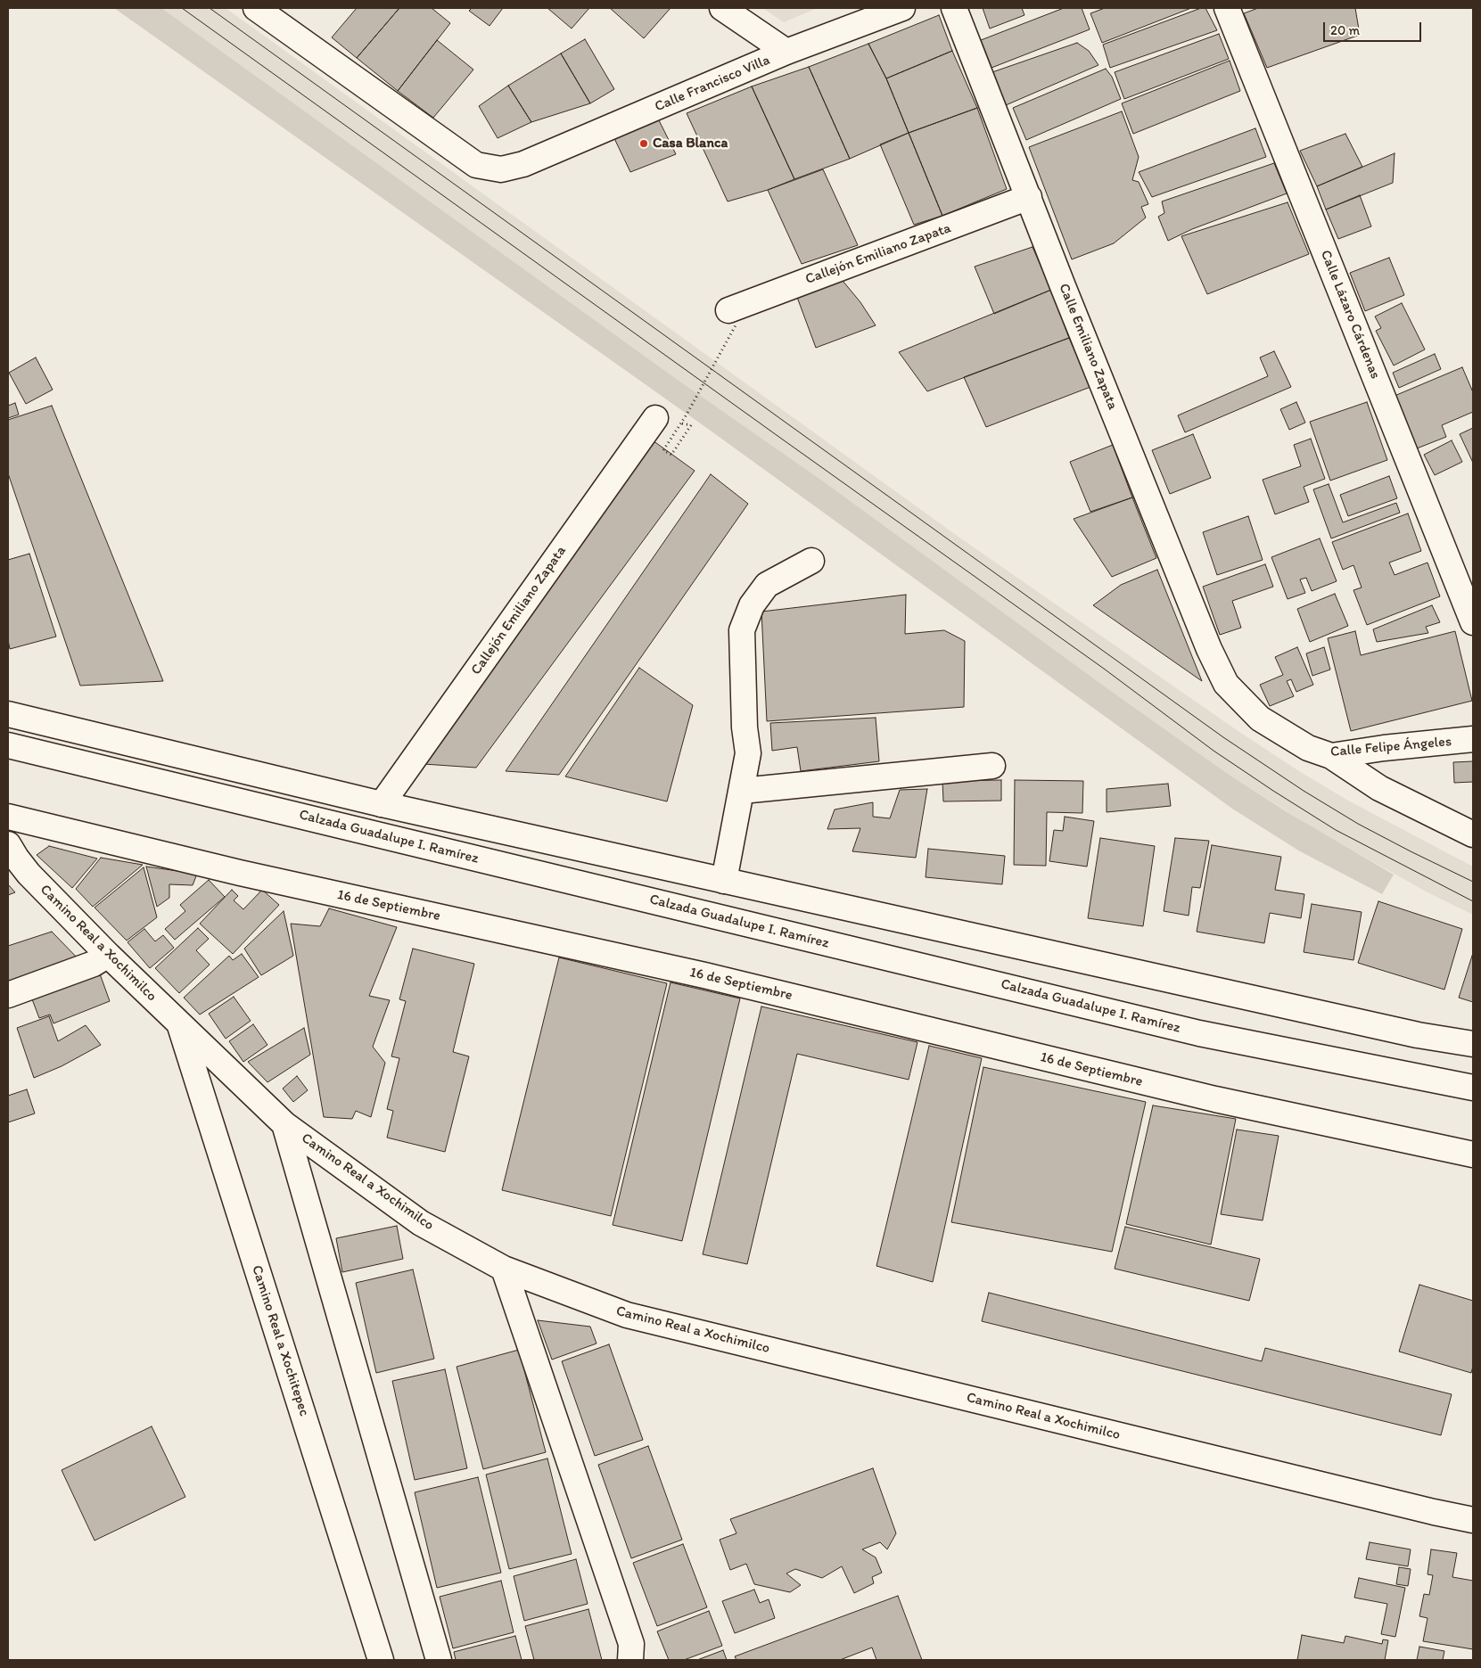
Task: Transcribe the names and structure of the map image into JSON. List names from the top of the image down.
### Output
{
  "streets": {
    "street": [
      "Calle Francisco Villa",
      "Callejón Emiliano Zapata",
      "Calle Lázaro Cárdenas",
      "Calle Emiliano Zapata",
      "Calle Felipe Ángeles",
      "Calzada Guadalupe I. Ramírez",
      "16 de Septiembre",
      "Camino Real a Xochimilco",
      "Camino Real a Xochitepec"
    ]
  },
  "crossings": [
    ["Callejón Emiliano Zapata", "Calle Emiliano Zapata"],
    ["Callejón Emiliano Zapata", "Calzada Guadalupe I. Ramírez"],
    ["Calle Emiliano Zapata", "Calle Felipe Ángeles"],
    ["Camino Real a Xochimilco", "Camino Real a Xochitepec"]
  ],
  "places": ["Casa Blanca"],
  "scale_bar": "20 m"
}
